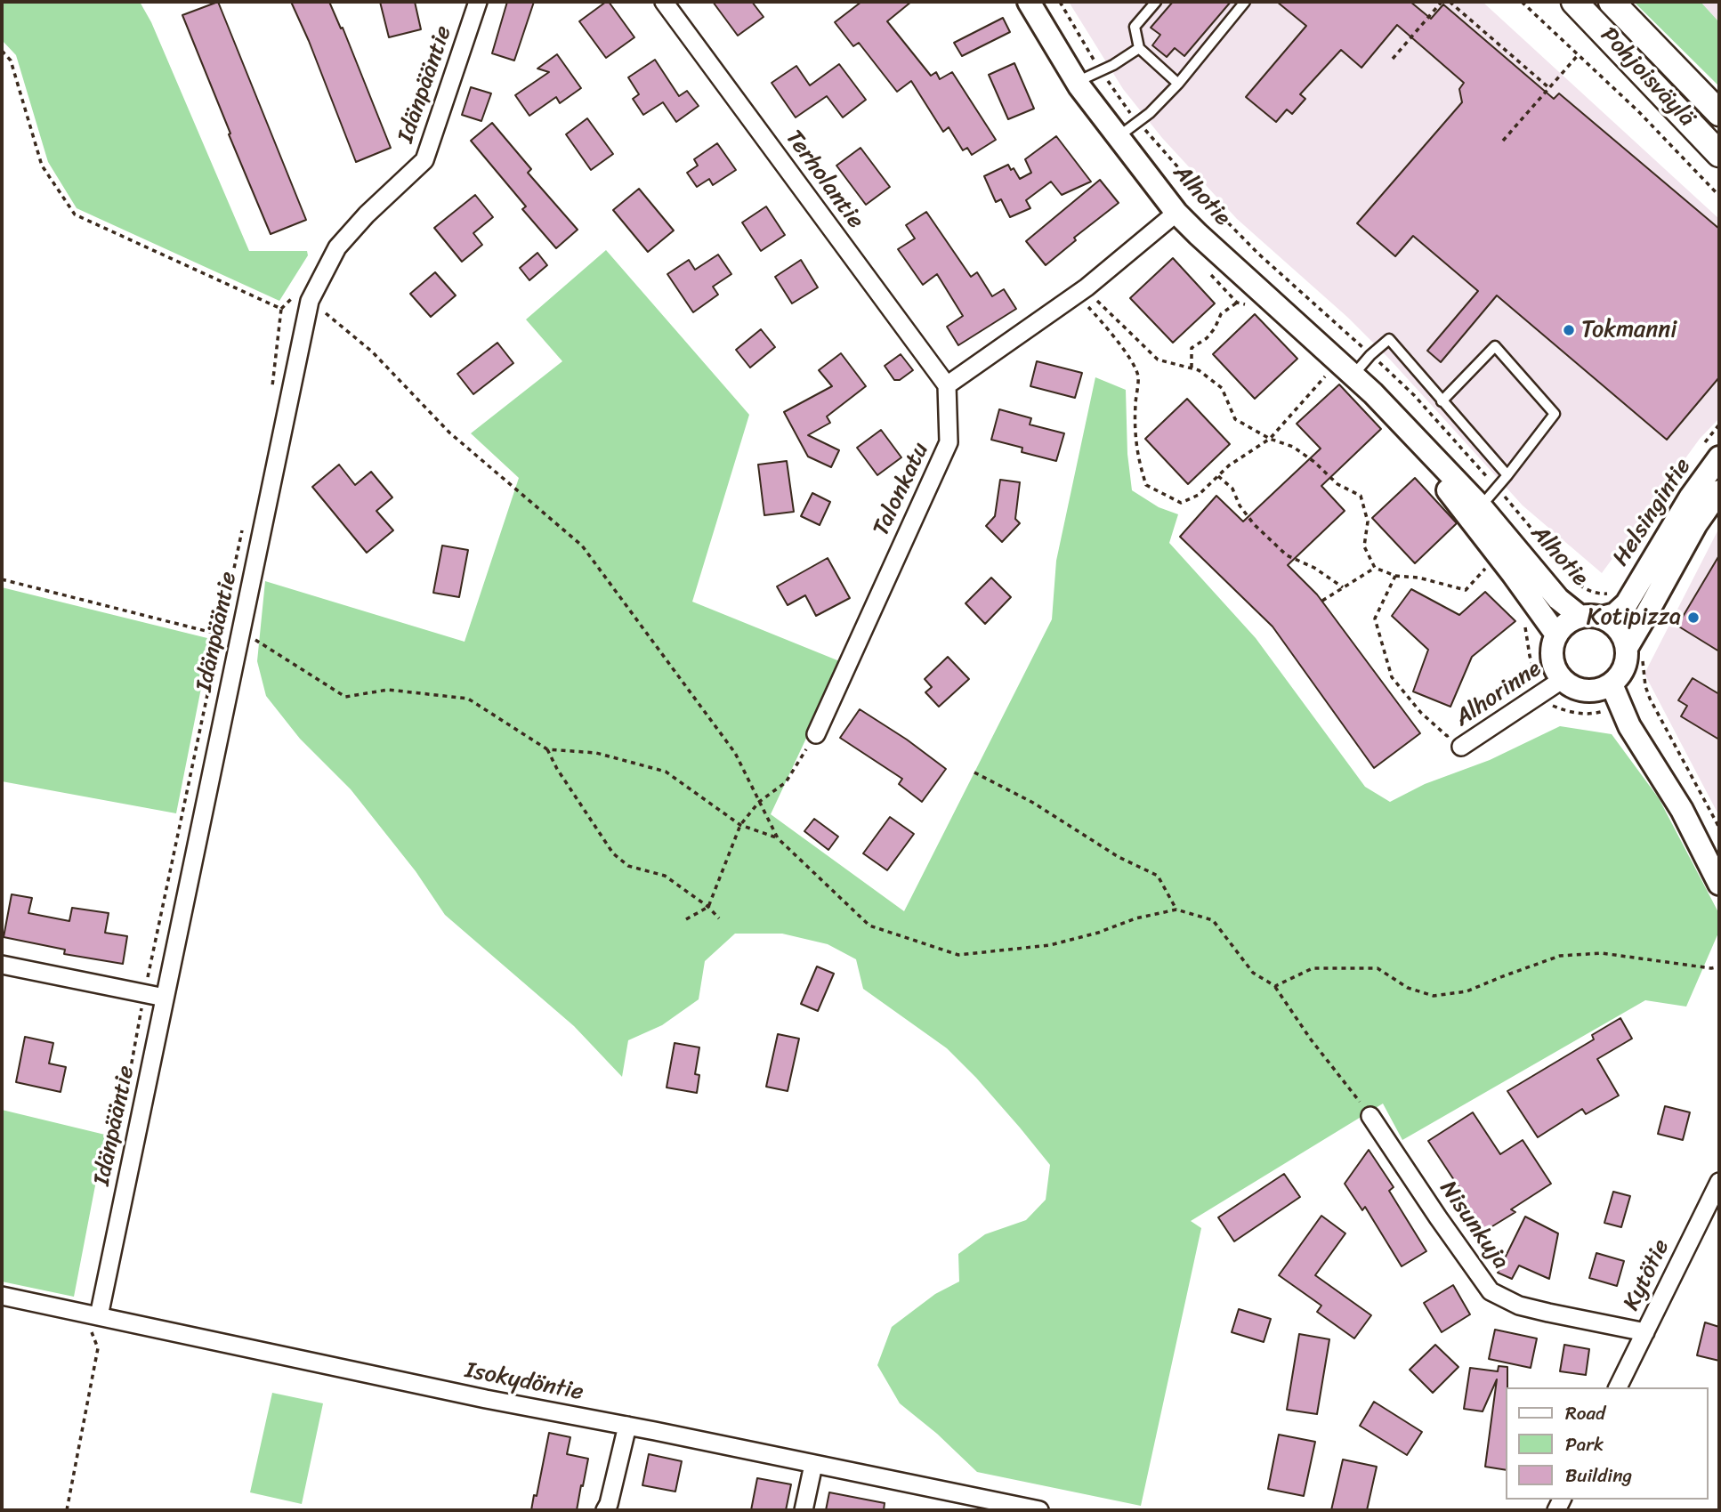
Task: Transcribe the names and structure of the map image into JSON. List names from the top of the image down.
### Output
{
  "streets": {
    "main road": ["Pohjoisväylä"],
    "street": [
      "Idänpääntie",
      "Terholantie",
      "Alhotie",
      "Talonkatu",
      "Helsingintie",
      "Alhorinne",
      "Nisunkuja",
      "Kytötie",
      "Isokydöntie"
    ]
  },
  "crossings": [
    ["Idänpääntie", "Isokydöntie"],
    ["Terholantie", "Talonkatu"],
    ["Alhotie", "Helsingintie"],
    ["Alhotie", "Alhorinne"],
    ["Helsingintie", "Alhorinne"],
    ["Nisunkuja", "Kytötie"]
  ],
  "places": ["Tokmanni", "Kotipizza"],
  "legend": ["Road", "Park", "Building"]
}
